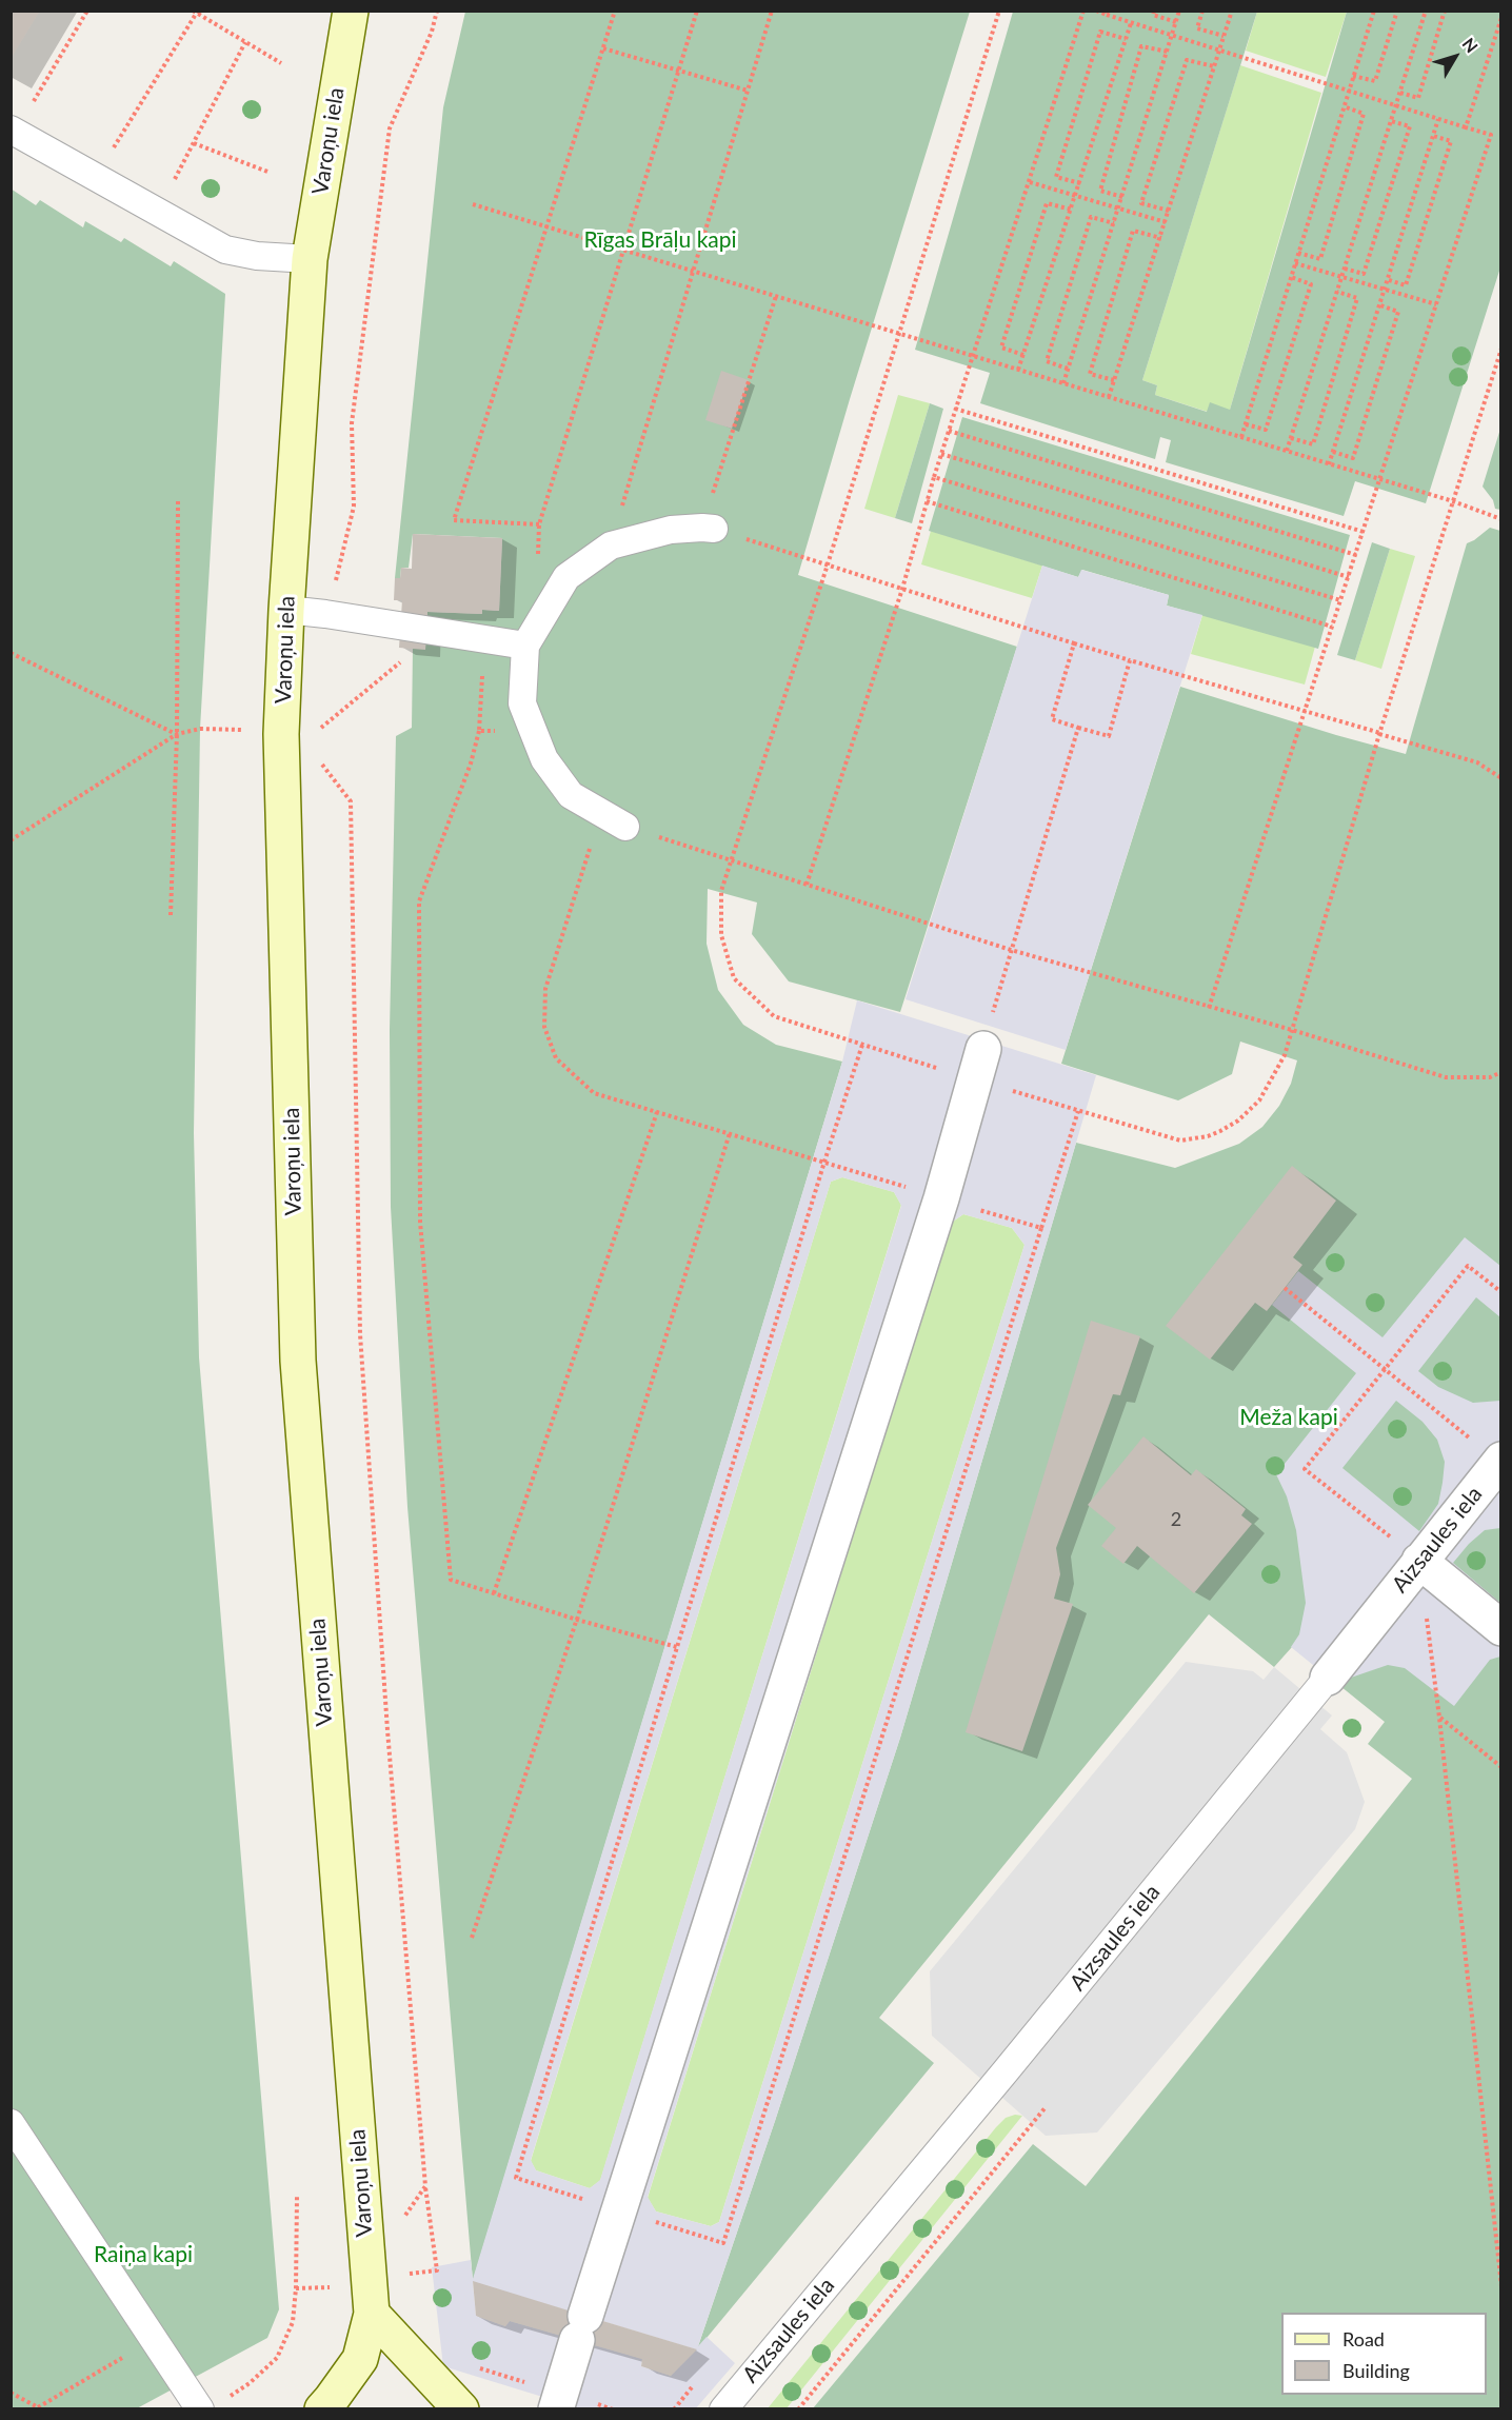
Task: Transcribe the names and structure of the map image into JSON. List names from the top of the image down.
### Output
{
  "streets": {
    "street": ["Varoņu iela", "Aizsaules iela"]
  },
  "parks": ["Rīgas Brāļu kapi", "Meža kapi", "Raiņa kapi"],
  "house_numbers": ["2"],
  "legend": ["Road", "Building"],
  "north": "top right"
}
